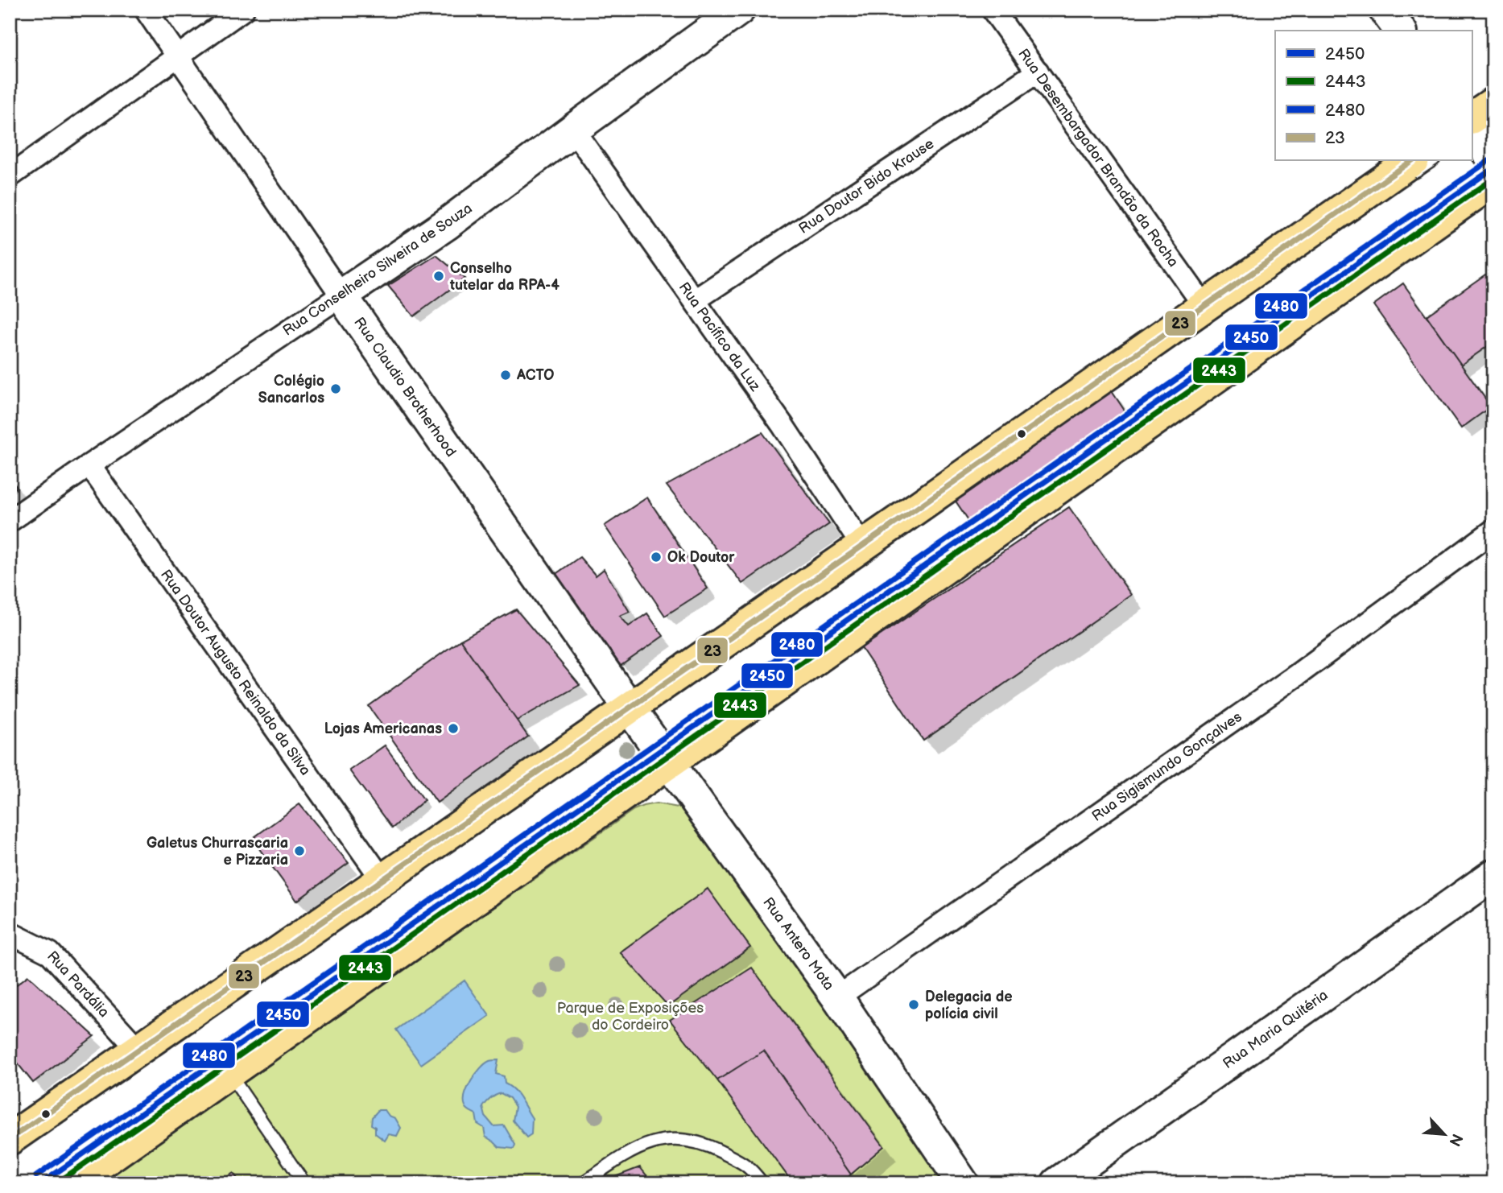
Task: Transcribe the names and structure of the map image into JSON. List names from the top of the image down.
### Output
{
  "streets": {
    "street": [
      "Rua Desembargador Brandão da Rocha",
      "Rua Doutor Bido Krause",
      "Rua Conselheiro Silveira de Souza",
      "Rua Pacífico da Luz",
      "Rua Claudio Brotherhood",
      "Rua Doutor Augusto Reinaldo da Silva",
      "Rua Sigismundo Gonçalves",
      "Rua Antero Mota",
      "Rua Pardália",
      "Rua Maria Quitéria"
    ]
  },
  "crossings": [
    ["Rua Desembargador Brandão da Rocha", "Rua Doutor Bido Krause"],
    ["Rua Doutor Bido Krause", "Rua Pacífico da Luz"],
    ["Rua Conselheiro Silveira de Souza", "Rua Pacífico da Luz"],
    ["Rua Conselheiro Silveira de Souza", "Rua Claudio Brotherhood"],
    ["Rua Conselheiro Silveira de Souza", "Rua Doutor Augusto Reinaldo da Silva"],
    ["Rua Claudio Brotherhood", "Rua Antero Mota"],
    ["Rua Sigismundo Gonçalves", "Rua Antero Mota"]
  ],
  "parks": ["Parque de Exposições do Cordeiro"],
  "places": [
    "Conselho tutelar da RPA-4",
    "ACTO",
    "Colégio Sancarlos",
    "Ok Doutor",
    "Lojas Americanas",
    "Galetus Churrascaria e Pizzaria",
    "Delegacia de polícia civil"
  ],
  "lines": [
    "transit line 2480",
    "transit line 23",
    "transit line 2450",
    "transit line 2443"
  ],
  "legend": [
    "2450",
    "2443",
    "2480",
    "23"
  ],
  "north": "bottom right"
}
